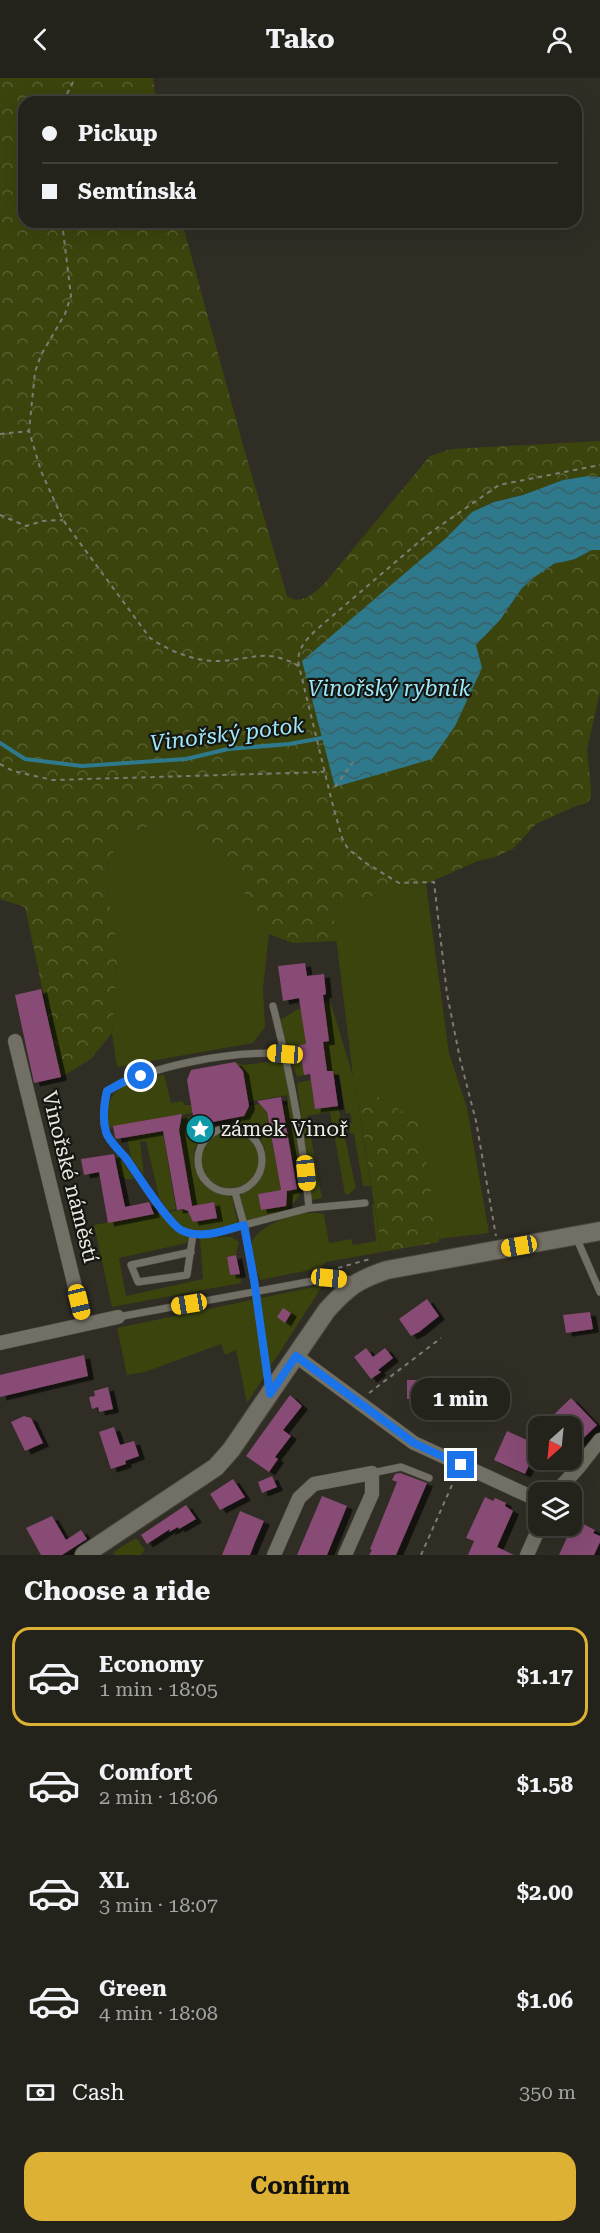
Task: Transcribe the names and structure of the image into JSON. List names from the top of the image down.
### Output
{
  "streets": {
    "street": ["Vinořské náměstí"]
  },
  "water": ["Vinořský rybník", "Vinořský potok"],
  "places": {
    "place": ["zámek Vinoř"]
  },
  "north": "bottom left",
  "page": {
    "header": "Tako",
    "banner": ["Pickup", "Semtínská"],
    "bubble": "1 min",
    "heading": "Choose a ride",
    "list": [
      {
        "name": "Economy",
        "note": "1 min · 18:05",
        "value": "$1.17"
      },
      {
        "name": "Comfort",
        "note": "2 min · 18:06",
        "value": "$1.58"
      },
      {
        "name": "XL",
        "note": "3 min · 18:07",
        "value": "$2.00"
      },
      {
        "name": "Green",
        "note": "4 min · 18:08",
        "value": "$1.06"
      }
    ],
    "pay": ["Cash", "350 m"],
    "buttons": "Confirm"
  }
}
